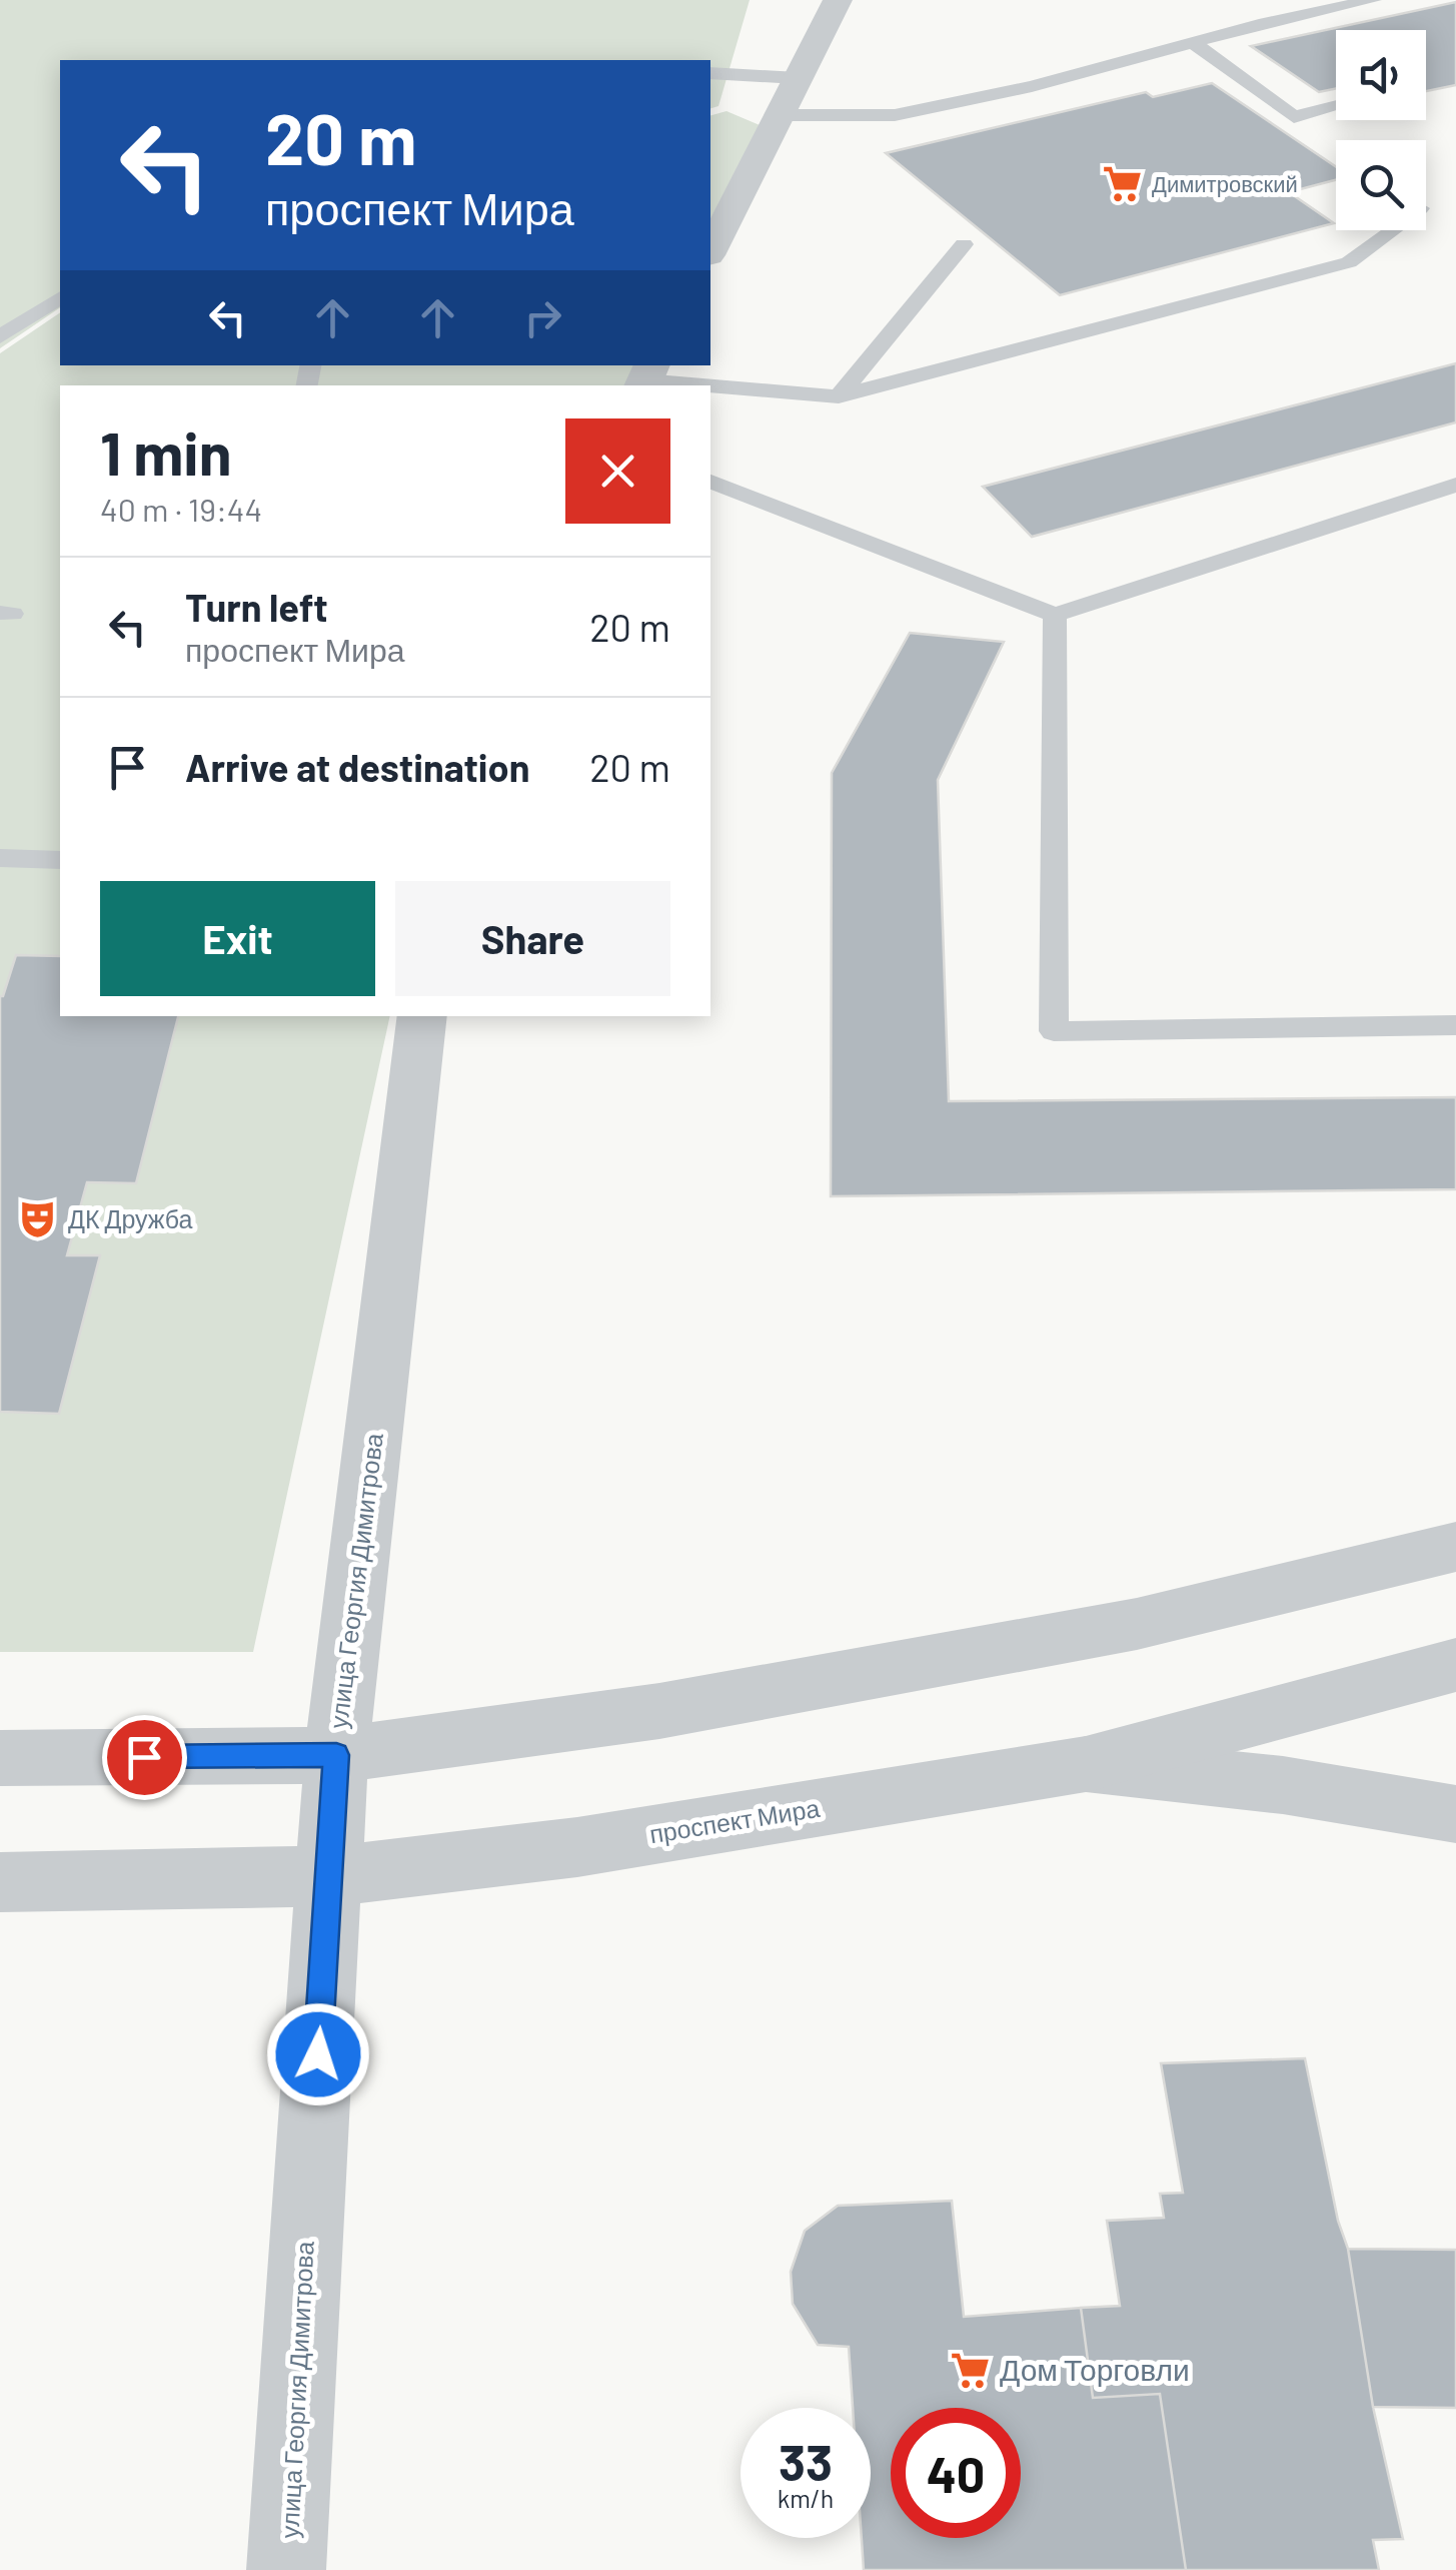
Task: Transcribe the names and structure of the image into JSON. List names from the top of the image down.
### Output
{
  "streets": {
    "street": ["улица Георгия Димитрова", "проспект Мира"]
  },
  "crossings": [
    ["улица Георгия Димитрова", "проспект Мира"]
  ],
  "places": {
    "supermarket": ["Димитровский", "Дом Торговли"],
    "theatre": ["ДК Дружба"]
  },
  "page": {
    "turn": ["20 m", "проспект Мира"],
    "heading": ["1 min", "40 m · 19:44"],
    "list": [
      {
        "name": "Turn left",
        "note": "проспект Мира",
        "value": "20 m"
      },
      {
        "name": "Arrive at destination",
        "value": "20 m"
      }
    ],
    "buttons": ["Exit", "Share"],
    "speed": "33 km/h",
    "limit": "40"
  }
}
